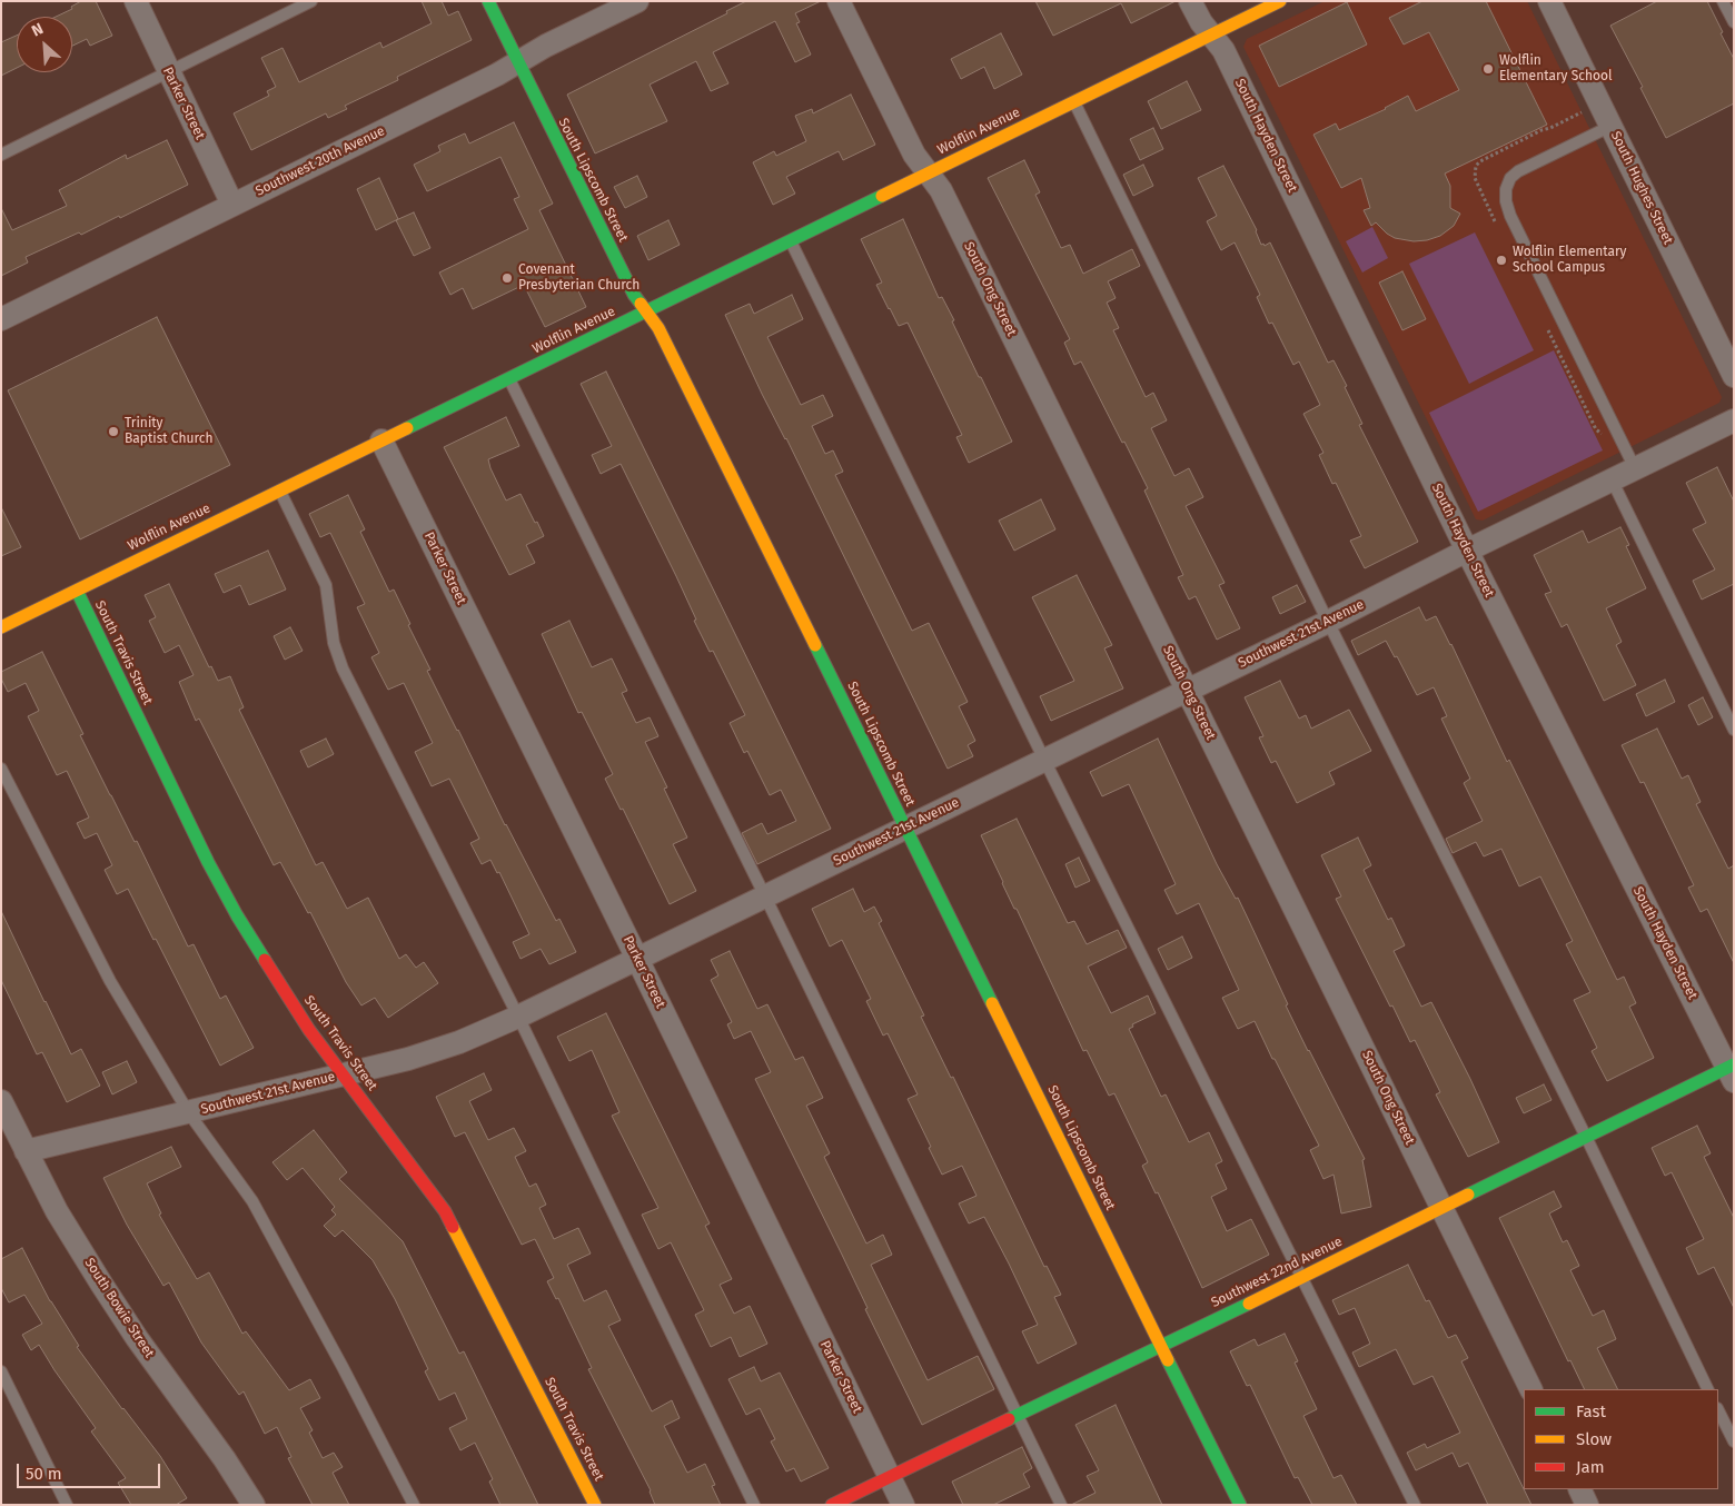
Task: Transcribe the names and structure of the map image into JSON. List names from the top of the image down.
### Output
{
  "streets": {
    "street": [
      "Parker Street",
      "Wolflin Avenue",
      "South Hayden Street",
      "Southwest 20th Avenue",
      "South Lipscomb Street",
      "South Hughes Street",
      "South Ong Street",
      "Southwest 21st Avenue",
      "South Travis Street",
      "Southwest 22nd Avenue",
      "South Bowie Street"
    ]
  },
  "crossings": [
    ["Parker Street", "Wolflin Avenue"],
    ["Parker Street", "Southwest 20th Avenue"],
    ["Parker Street", "Southwest 21st Avenue"],
    ["Parker Street", "Southwest 22nd Avenue"],
    ["Wolflin Avenue", "South Hayden Street"],
    ["Wolflin Avenue", "South Lipscomb Street"],
    ["Wolflin Avenue", "South Ong Street"],
    ["Wolflin Avenue", "South Travis Street"],
    ["South Hayden Street", "Southwest 21st Avenue"],
    ["South Hayden Street", "Southwest 22nd Avenue"],
    ["Southwest 20th Avenue", "South Lipscomb Street"],
    ["South Lipscomb Street", "Southwest 21st Avenue"],
    ["South Lipscomb Street", "Southwest 22nd Avenue"],
    ["South Ong Street", "Southwest 21st Avenue"],
    ["South Ong Street", "Southwest 22nd Avenue"],
    ["Southwest 21st Avenue", "South Travis Street"],
    ["Southwest 21st Avenue", "South Bowie Street"]
  ],
  "places": [
    "Wolflin Elementary School",
    "Wolflin Elementary School Campus",
    "Covenant Presbyterian Church",
    "Trinity Baptist Church"
  ],
  "legend": ["Fast", "Slow", "Jam"],
  "scale_bar": "50 m",
  "north": "top left"
}
